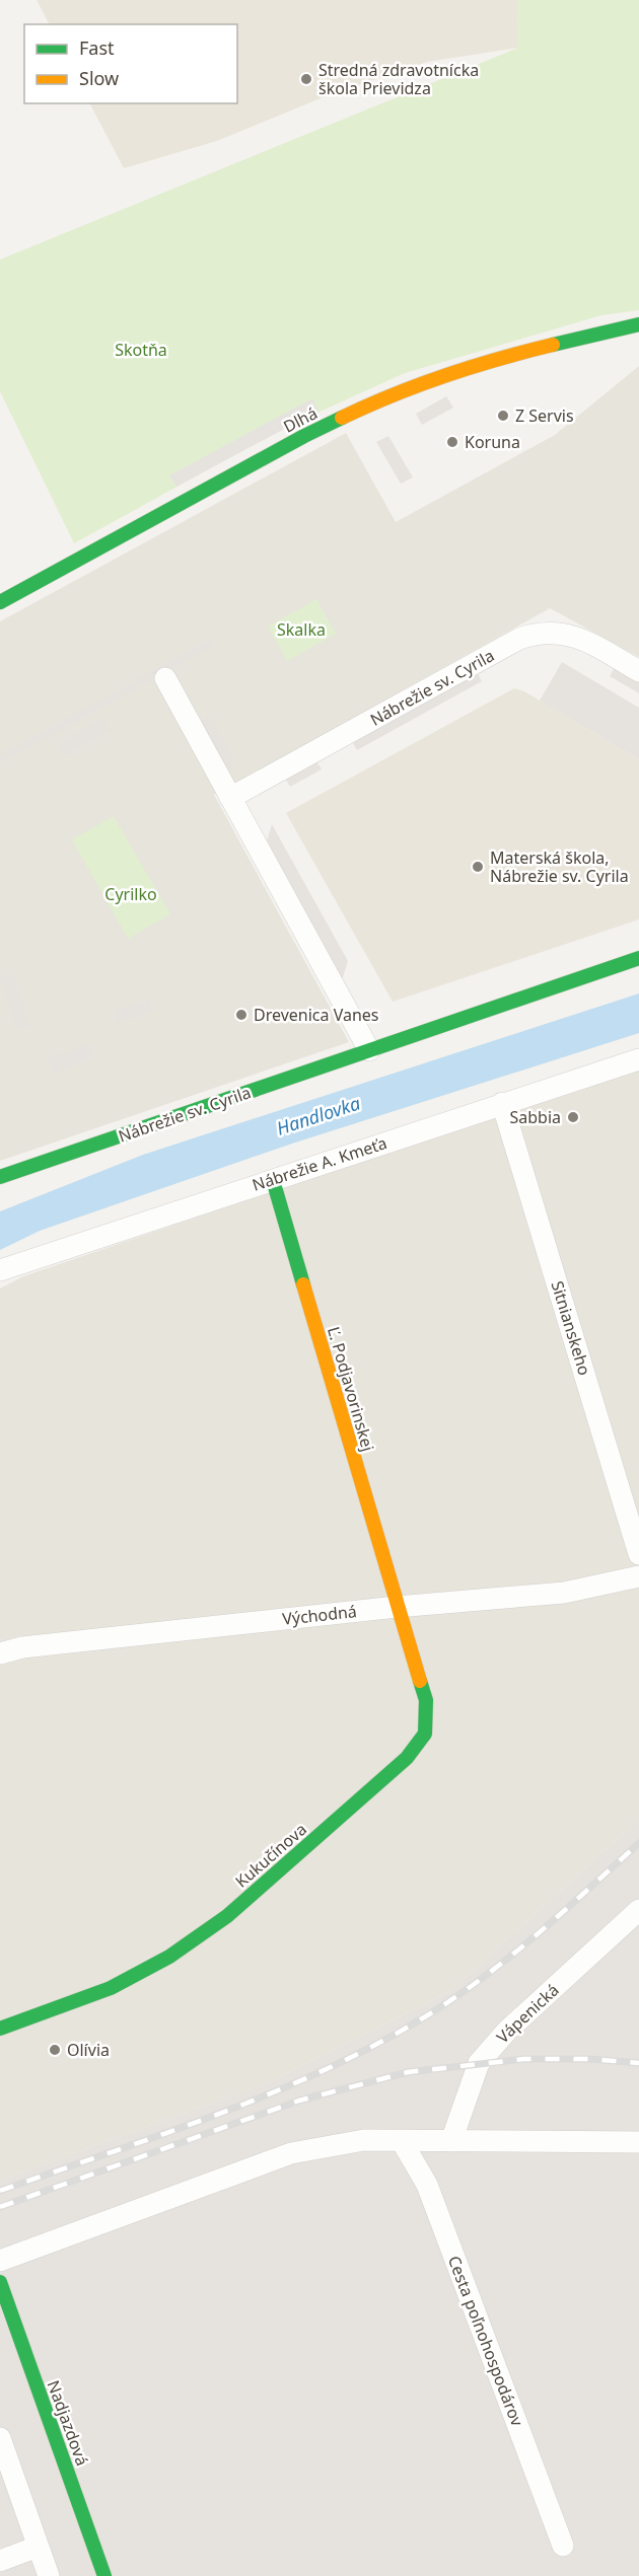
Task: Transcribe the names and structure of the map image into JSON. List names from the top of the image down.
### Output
{
  "streets": {
    "street": [
      "Dlhá",
      "Nábrežie sv. Cyrila",
      "Nábrežie A. Kmeťa",
      "Sitnianskeho",
      "Ľ. Podjavorinskej",
      "Východná",
      "Kukučínova",
      "Vápenická",
      "Cesta poľnohospodárov",
      "Nadjazdová"
    ]
  },
  "crossings": [
    ["Nábrežie A. Kmeťa", "Sitnianskeho"],
    ["Nábrežie A. Kmeťa", "Ľ. Podjavorinskej"],
    ["Ľ. Podjavorinskej", "Východná"],
    ["Ľ. Podjavorinskej", "Kukučínova"],
    ["Východná", "Kukučínova"]
  ],
  "water": ["Handlovka"],
  "parks": ["Skotňa", "Skalka", "Cyrilko"],
  "places": [
    "Stredná zdravotnícka škola Prievidza",
    "Z Servis",
    "Koruna",
    "Materská škola, Nábrežie sv. Cyrila",
    "Drevenica Vanes",
    "Sabbia",
    "Olívia"
  ],
  "legend": ["Fast", "Slow"]
}
